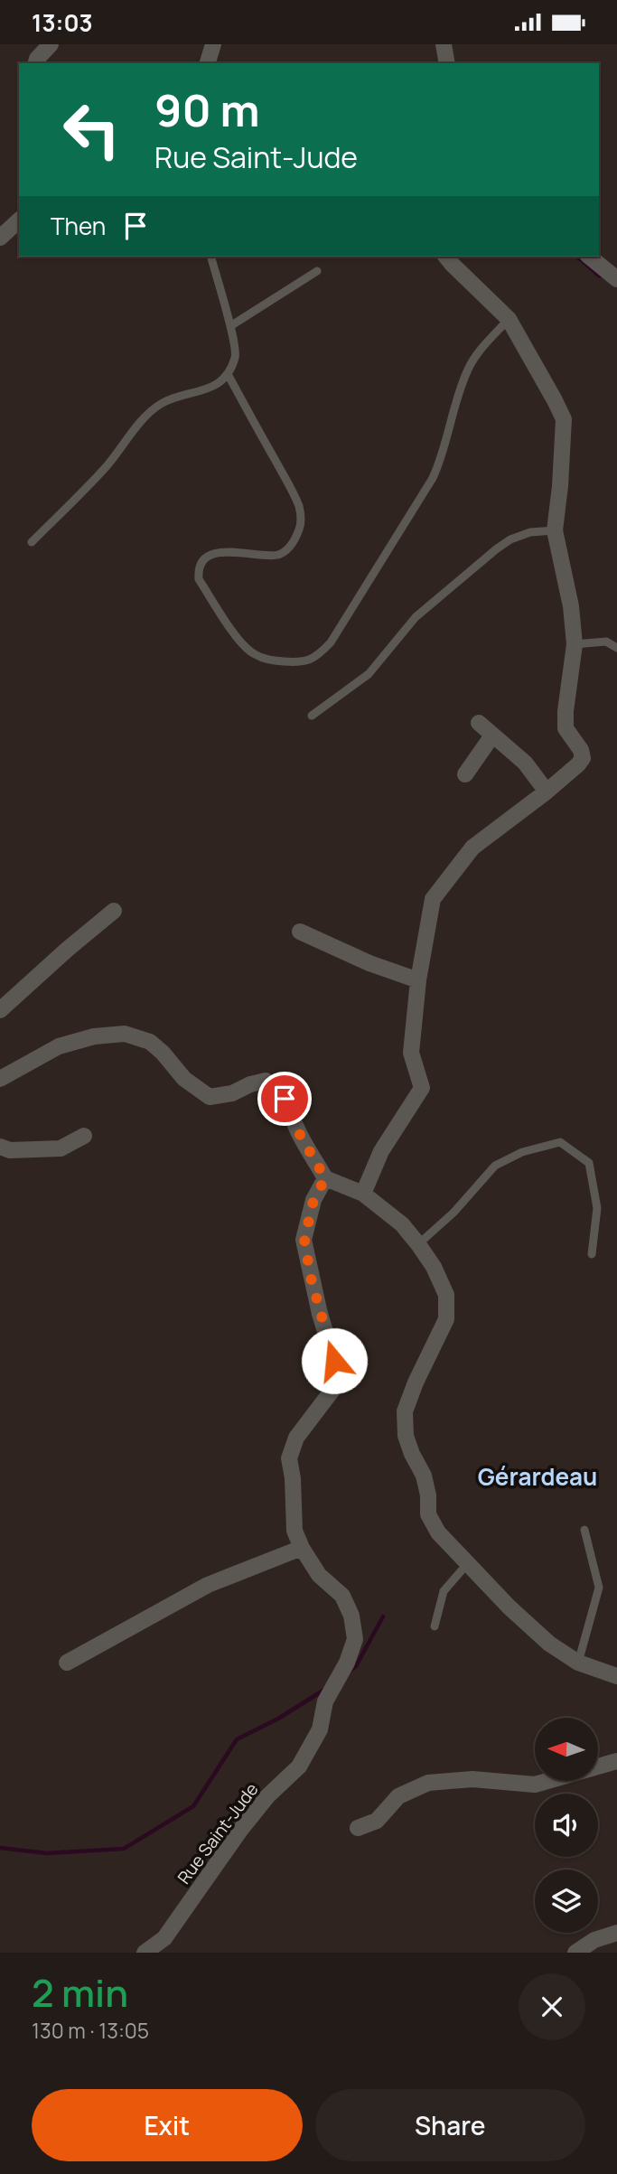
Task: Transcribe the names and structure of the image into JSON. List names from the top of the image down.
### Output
{
  "streets": {
    "street": ["Rue Saint-Jude"]
  },
  "districts": ["Gérardeau"],
  "north": "left",
  "page": {
    "status": "13:03",
    "turn": ["90 m", "Rue Saint-Jude"],
    "then": "Then",
    "heading": ["2 min", "130 m · 13:05"],
    "buttons": ["Exit", "Share"]
  }
}
